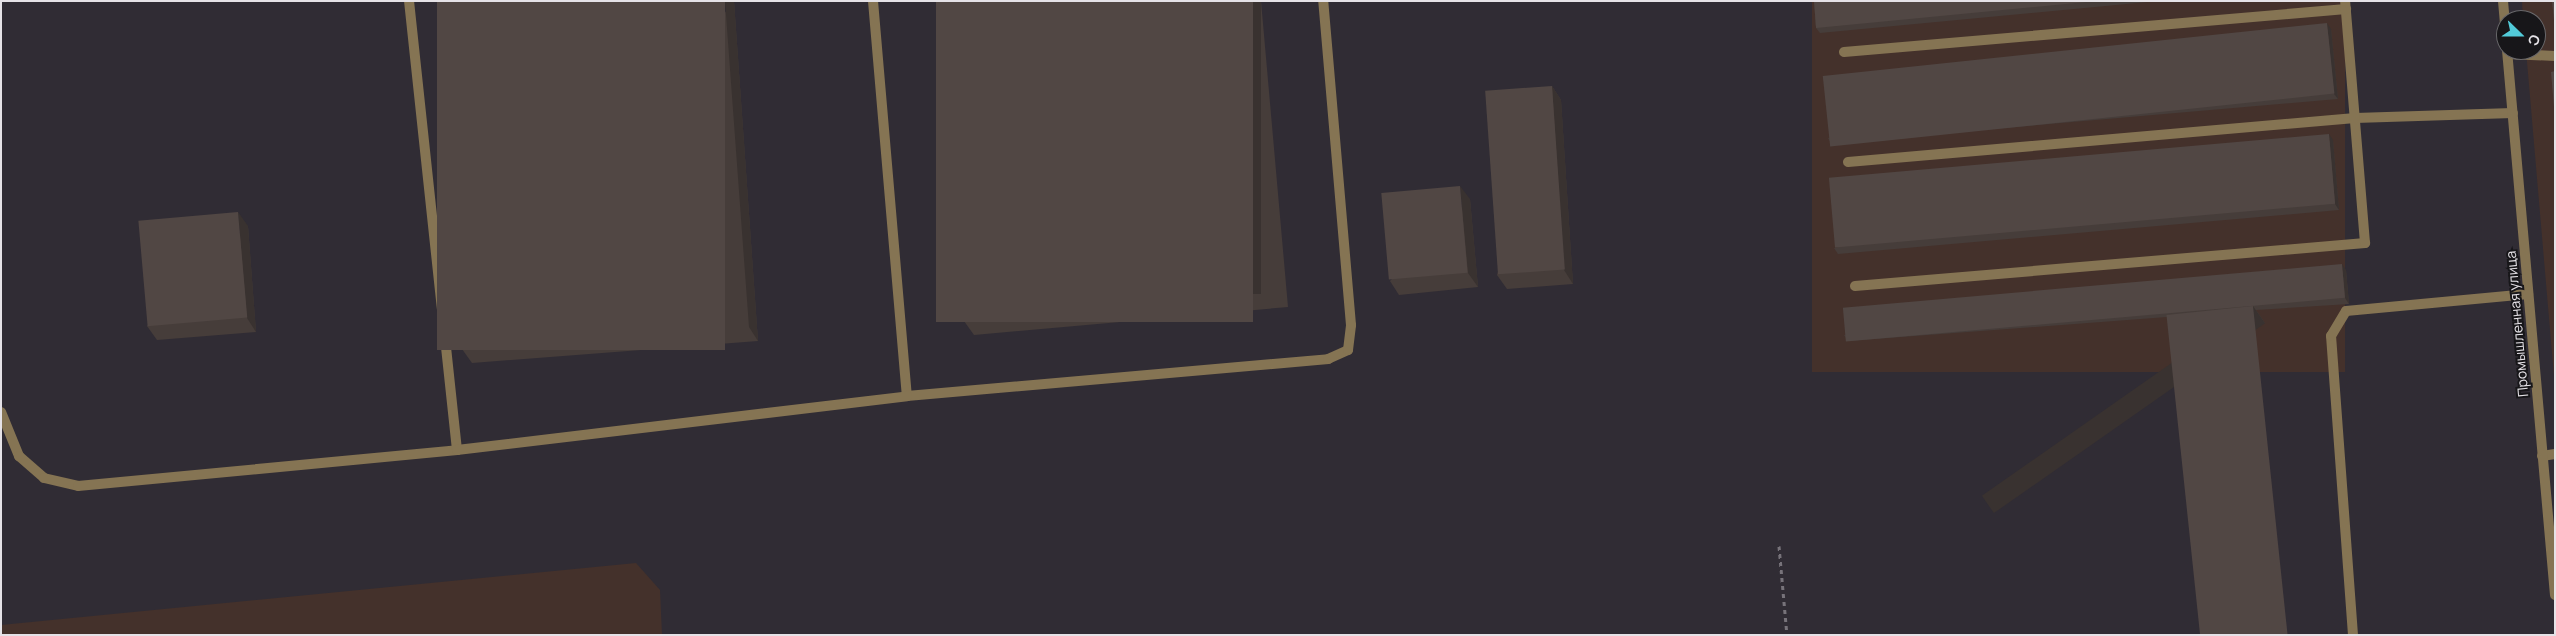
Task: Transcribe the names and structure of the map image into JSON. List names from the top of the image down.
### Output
{
  "streets": {
    "street": ["Промышленная улица"]
  },
  "north": "right"
}
